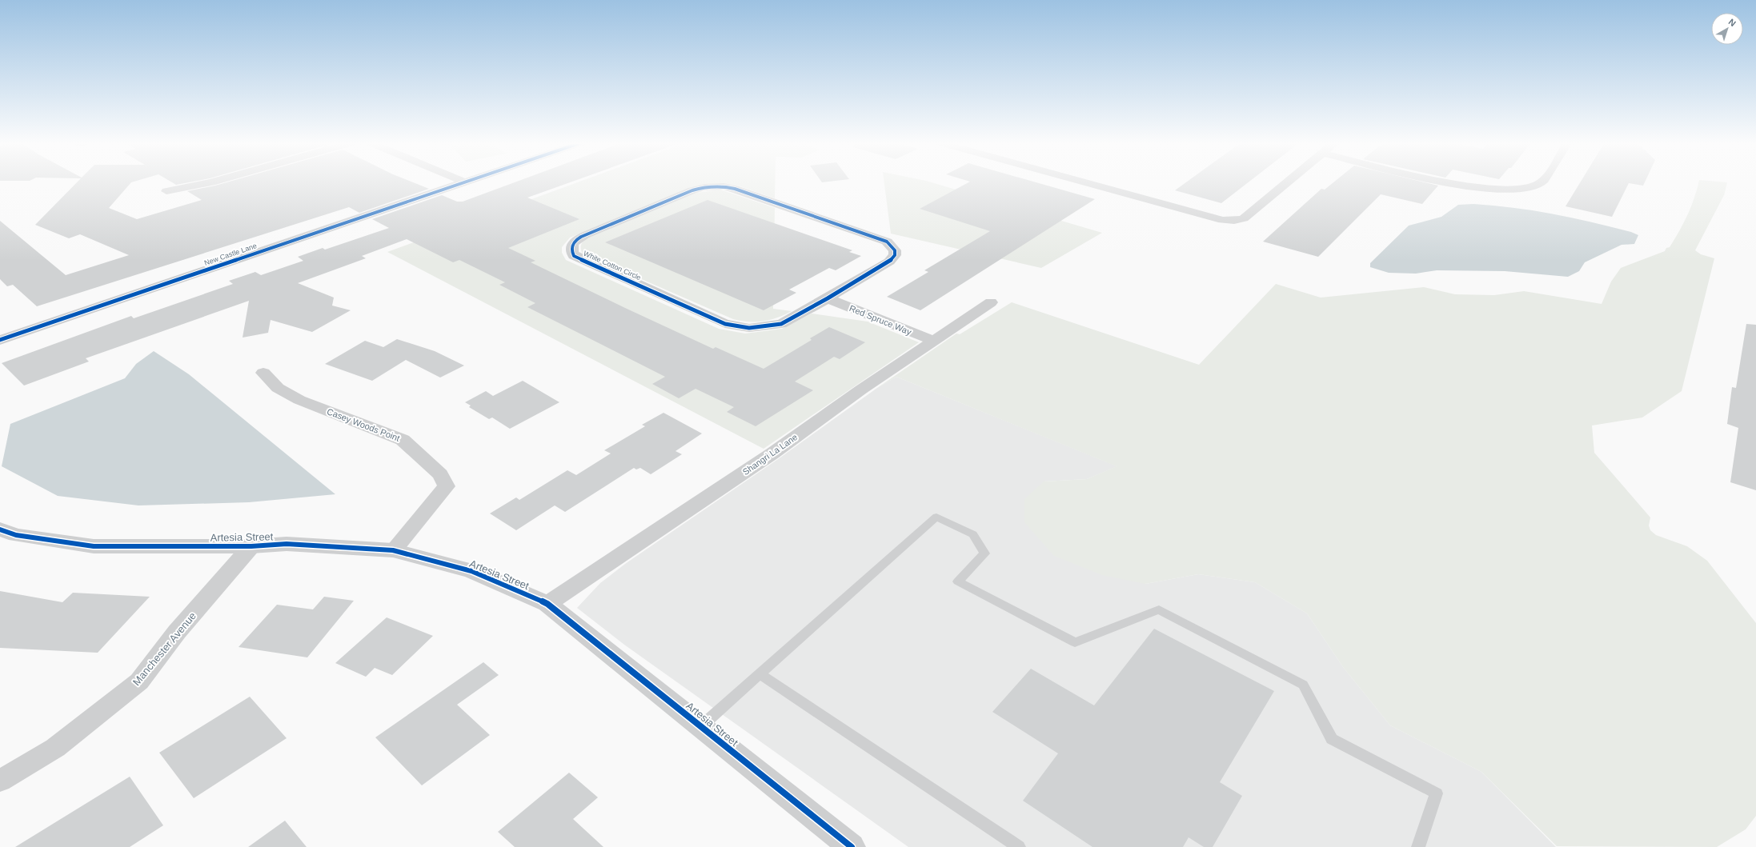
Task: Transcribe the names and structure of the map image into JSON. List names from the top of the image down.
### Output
{
  "streets": {
    "street": [
      "New Castle Lane",
      "White Cotton Circle",
      "Red Spruce Way",
      "Casey Woods Point",
      "Shangri La Lane",
      "Artesia Street",
      "Manchester Avenue"
    ]
  },
  "crossings": [
    ["White Cotton Circle", "Red Spruce Way"],
    ["Red Spruce Way", "Shangri La Lane"],
    ["Casey Woods Point", "Artesia Street"],
    ["Shangri La Lane", "Artesia Street"],
    ["Artesia Street", "Manchester Avenue"]
  ],
  "north": "top right"
}
